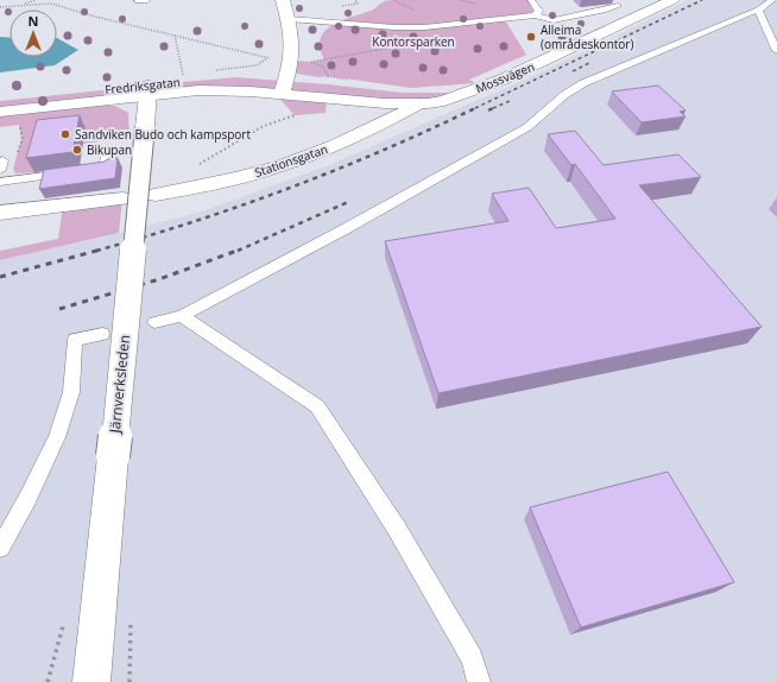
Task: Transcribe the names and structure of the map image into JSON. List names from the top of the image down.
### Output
{
  "streets": {
    "street": [
      "Mossvägen",
      "Fredriksgatan",
      "Stationsgatan",
      "Järnverksleden"
    ]
  },
  "crossings": [
    ["Mossvägen", "Fredriksgatan"],
    ["Mossvägen", "Stationsgatan"],
    ["Fredriksgatan", "Järnverksleden"]
  ],
  "parks": ["Kontorsparken"],
  "places": ["Alleima (områdeskontor)", "Sandviken Budo och kampsport", "Bikupan"],
  "north": "top"
}
